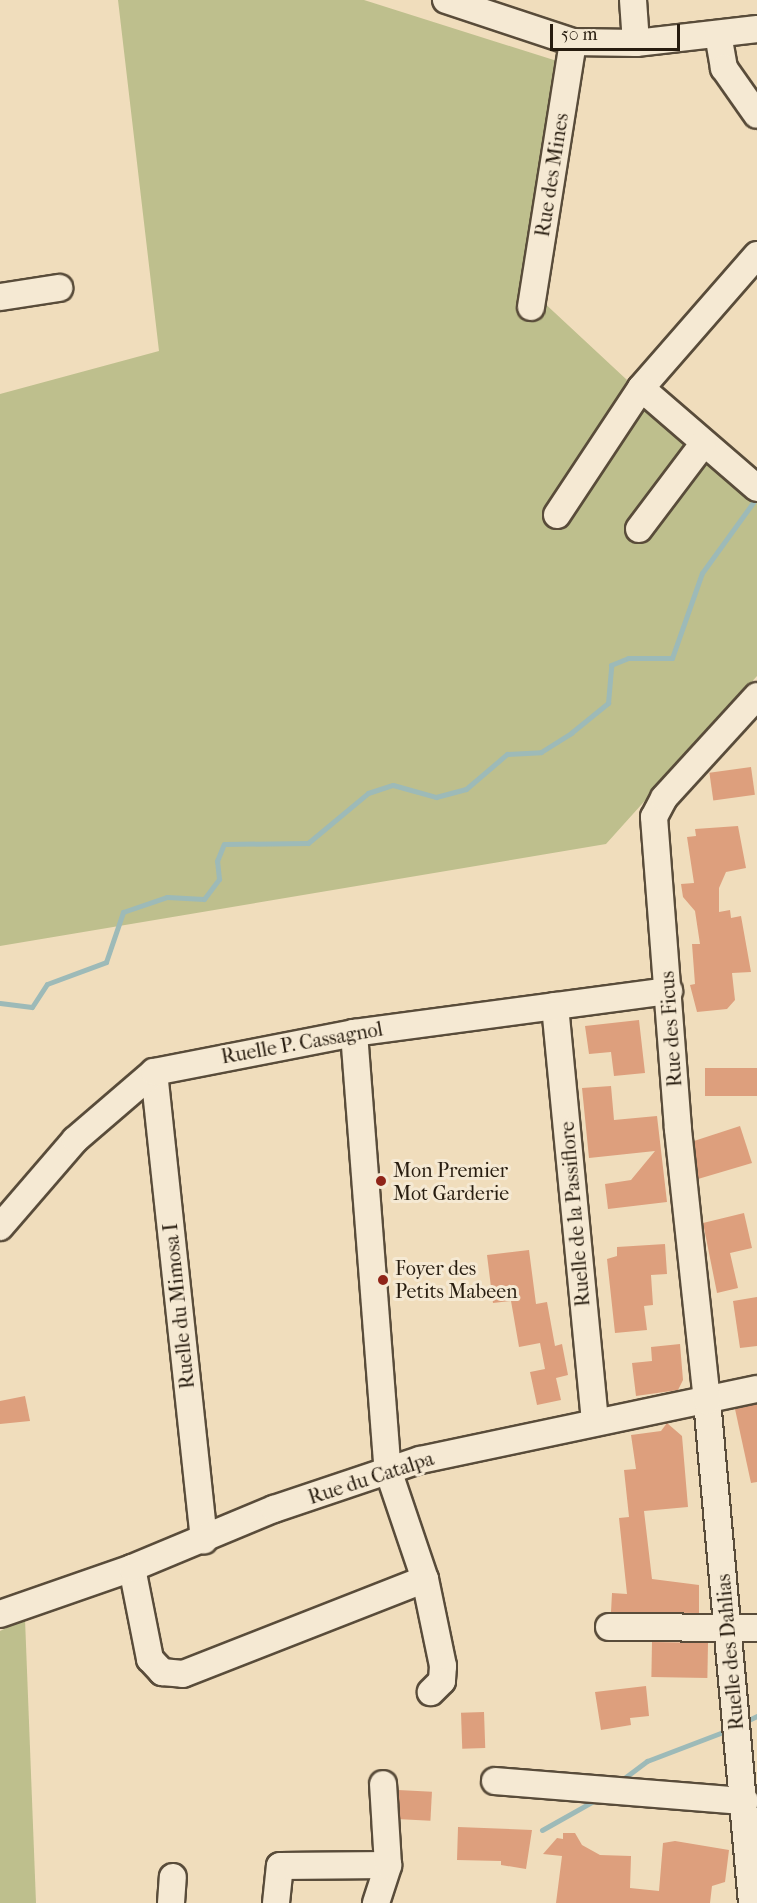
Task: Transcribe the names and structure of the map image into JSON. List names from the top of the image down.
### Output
{
  "streets": {
    "street": [
      "Rue des Mines",
      "Rue des Ficus",
      "Ruelle P. Cassagnol",
      "Ruelle de la Passiflore",
      "Ruelle du Mimosa I",
      "Rue du Catalpa",
      "Ruelle des Dahlias"
    ]
  },
  "crossings": [
    ["Rue des Ficus", "Ruelle P. Cassagnol"],
    ["Rue des Ficus", "Rue du Catalpa"],
    ["Rue des Ficus", "Ruelle des Dahlias"],
    ["Ruelle P. Cassagnol", "Ruelle de la Passiflore"],
    ["Ruelle P. Cassagnol", "Ruelle du Mimosa I"],
    ["Ruelle de la Passiflore", "Rue du Catalpa"],
    ["Ruelle du Mimosa I", "Rue du Catalpa"],
    ["Rue du Catalpa", "Ruelle des Dahlias"]
  ],
  "places": ["Mon Premier Mot Garderie", "Foyer des Petits Mabeen"],
  "scale_bar": "50 m"
}
